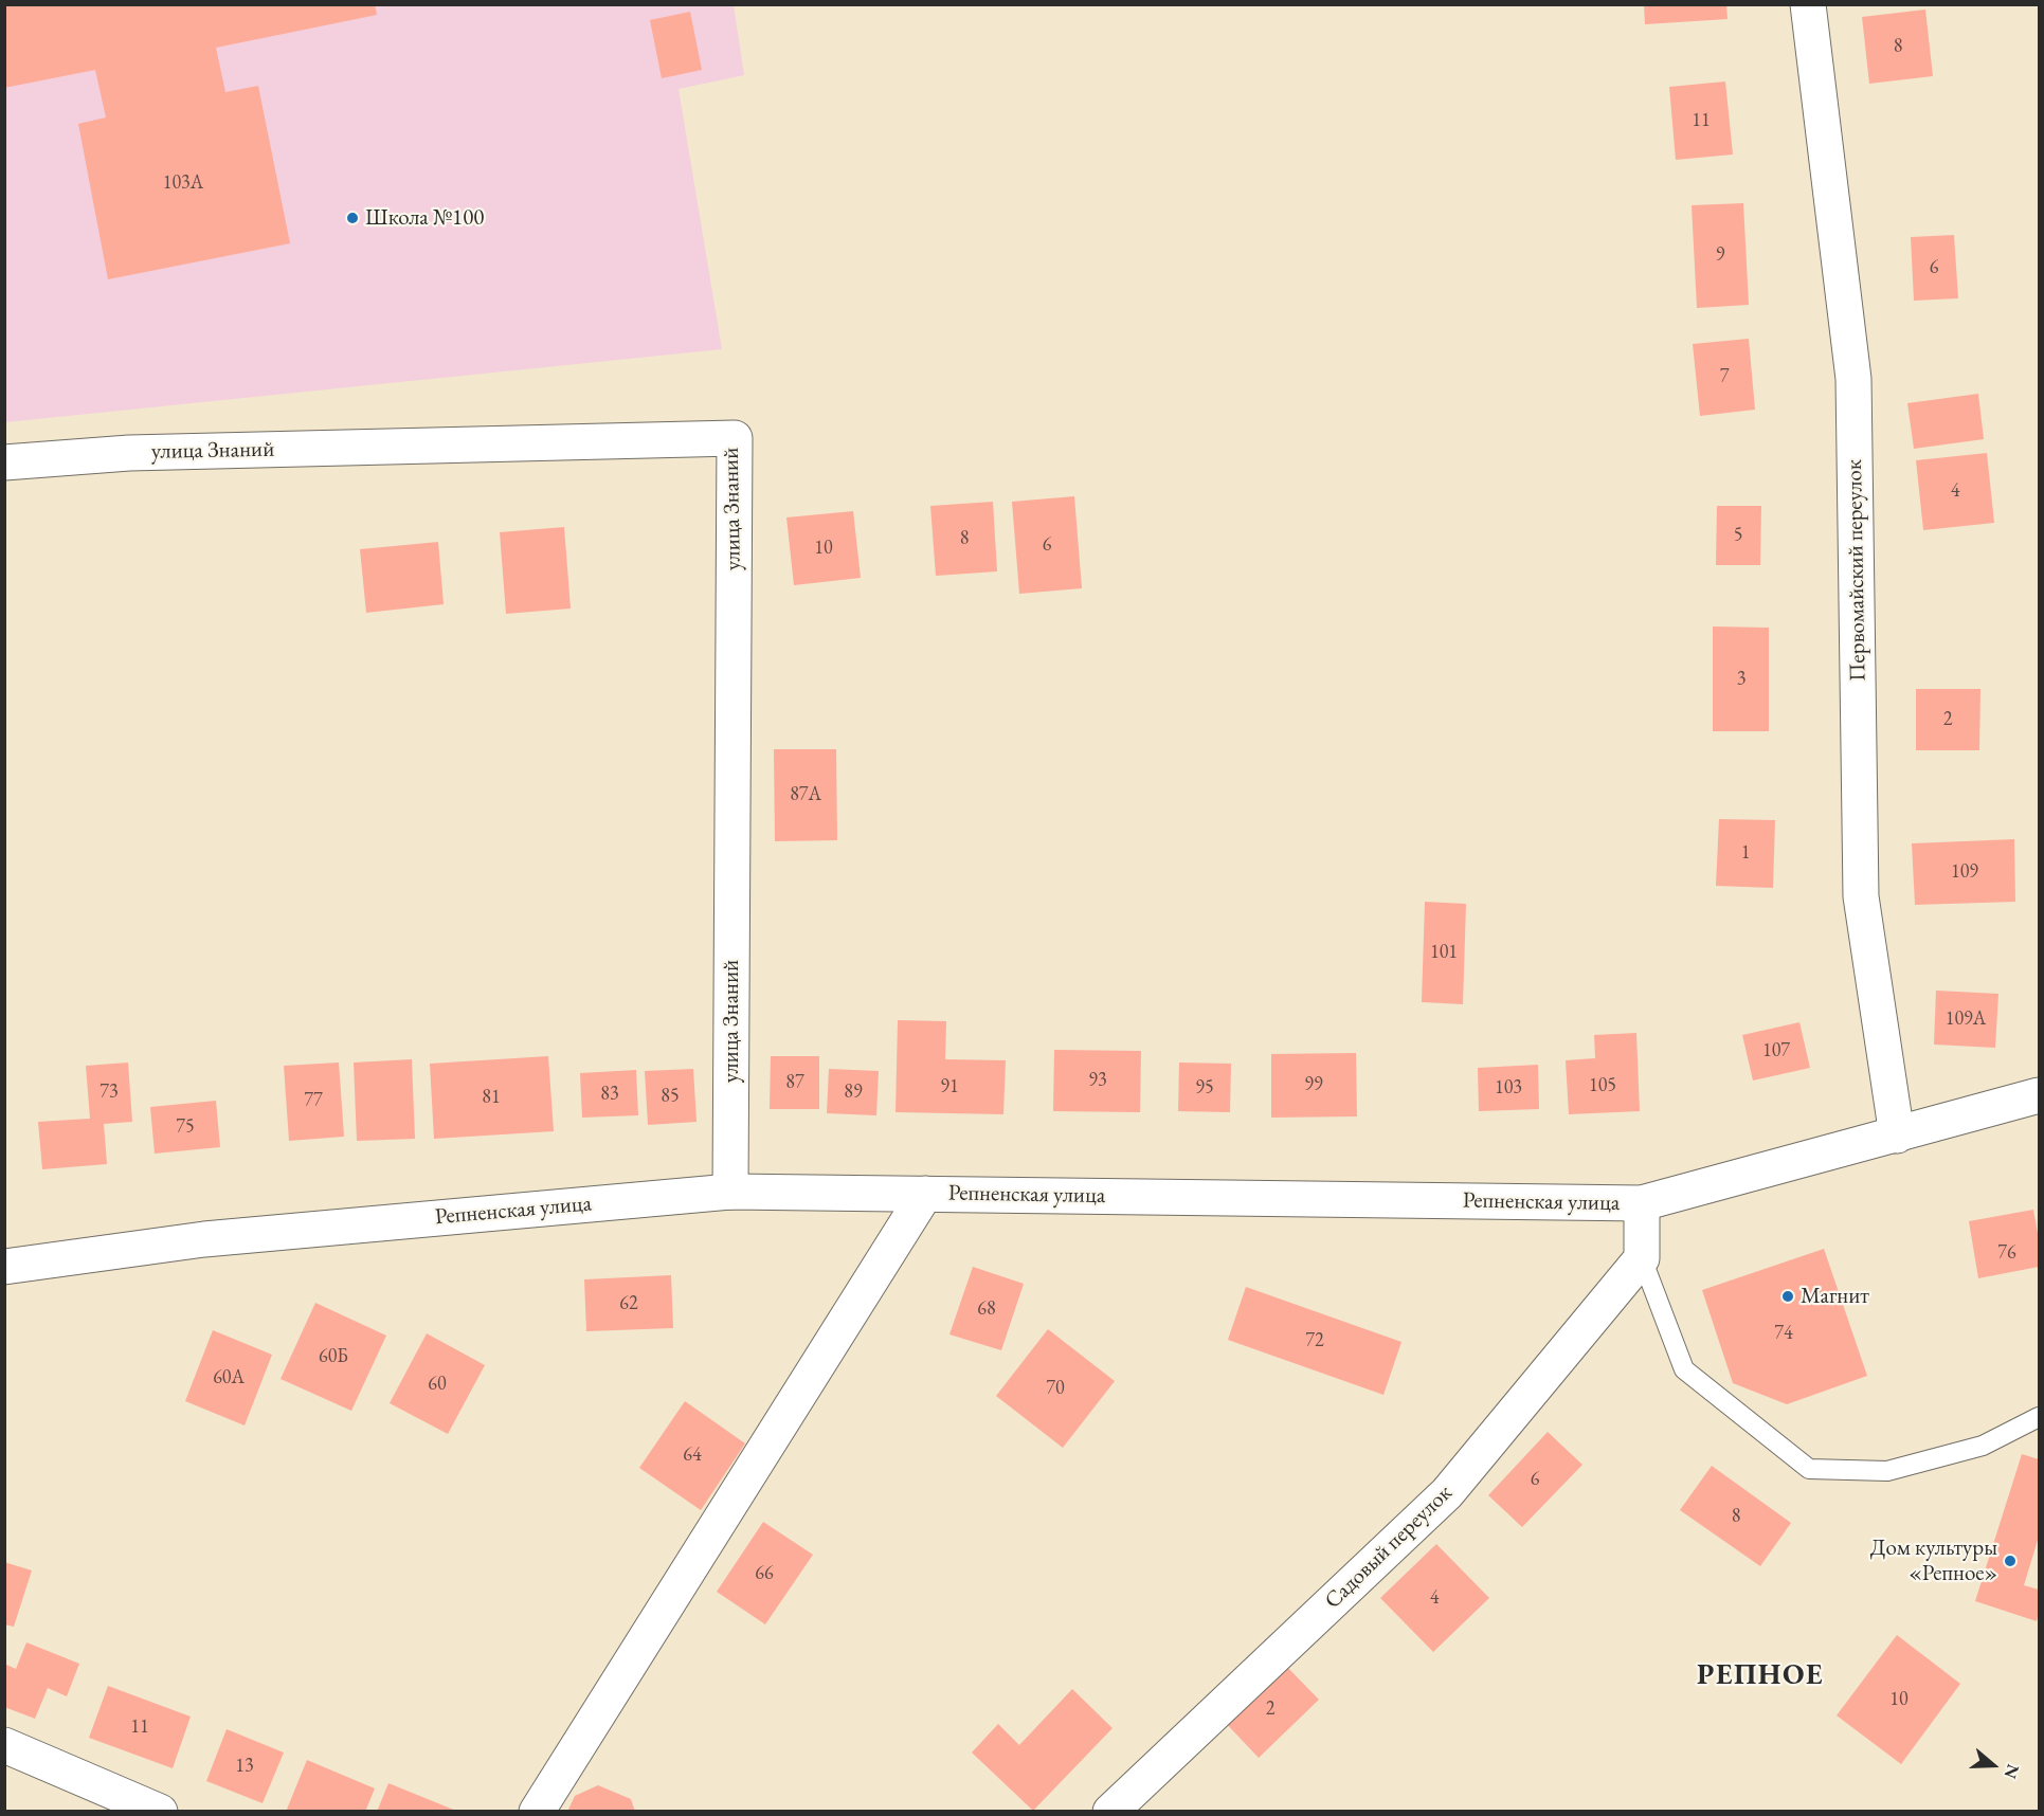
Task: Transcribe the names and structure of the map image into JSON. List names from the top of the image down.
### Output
{
  "streets": {
    "street": [
      "улица Знаний",
      "Первомайский переулок",
      "Репненская улица",
      "Садовый переулок"
    ]
  },
  "crossings": [
    ["улица Знаний", "Репненская улица"],
    ["Первомайский переулок", "Репненская улица"]
  ],
  "districts": ["РЕПНОЕ"],
  "places": ["Школа №100", "Магнит", "Дом культуры «Репное»"],
  "house_numbers": [
    "8",
    "11",
    "103А",
    "9",
    "6",
    "7",
    "4",
    "5",
    "8",
    "6",
    "10",
    "3",
    "2",
    "87А",
    "1",
    "109",
    "101",
    "109А",
    "107",
    "93",
    "87",
    "99",
    "105",
    "91",
    "95",
    "103",
    "73",
    "89",
    "83",
    "85",
    "81",
    "77",
    "75",
    "76",
    "62",
    "68",
    "74",
    "72",
    "60Б",
    "60А",
    "60",
    "70",
    "64",
    "6",
    "8",
    "66",
    "4",
    "10",
    "2",
    "11",
    "13"
  ],
  "north": "right"
}
